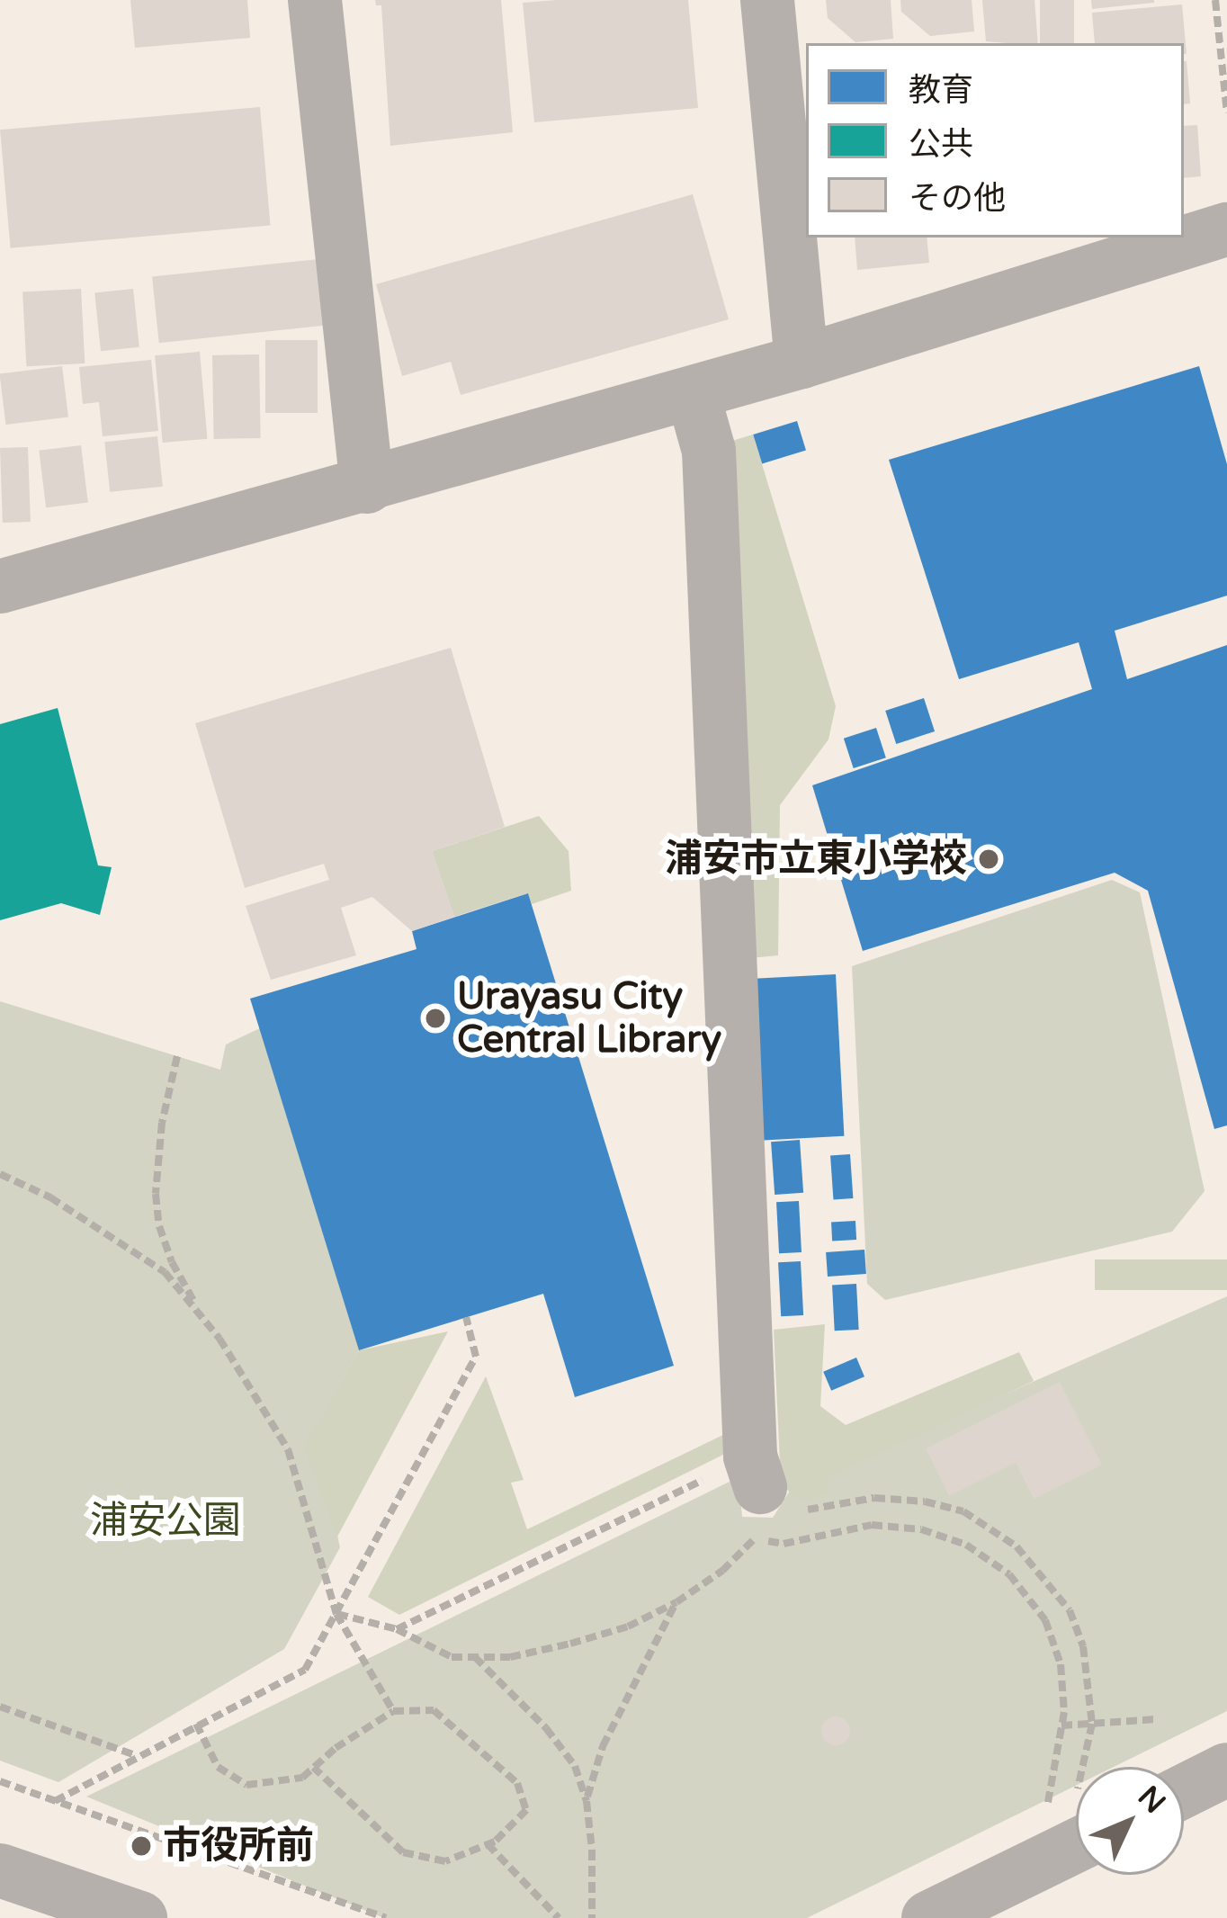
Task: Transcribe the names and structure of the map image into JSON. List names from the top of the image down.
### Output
{
  "parks": ["浦安公園"],
  "places": ["浦安市立東小学校", "Urayasu City Central Library", "市役所前"],
  "legend": ["教育", "公共", "その他"],
  "north": "top right"
}
